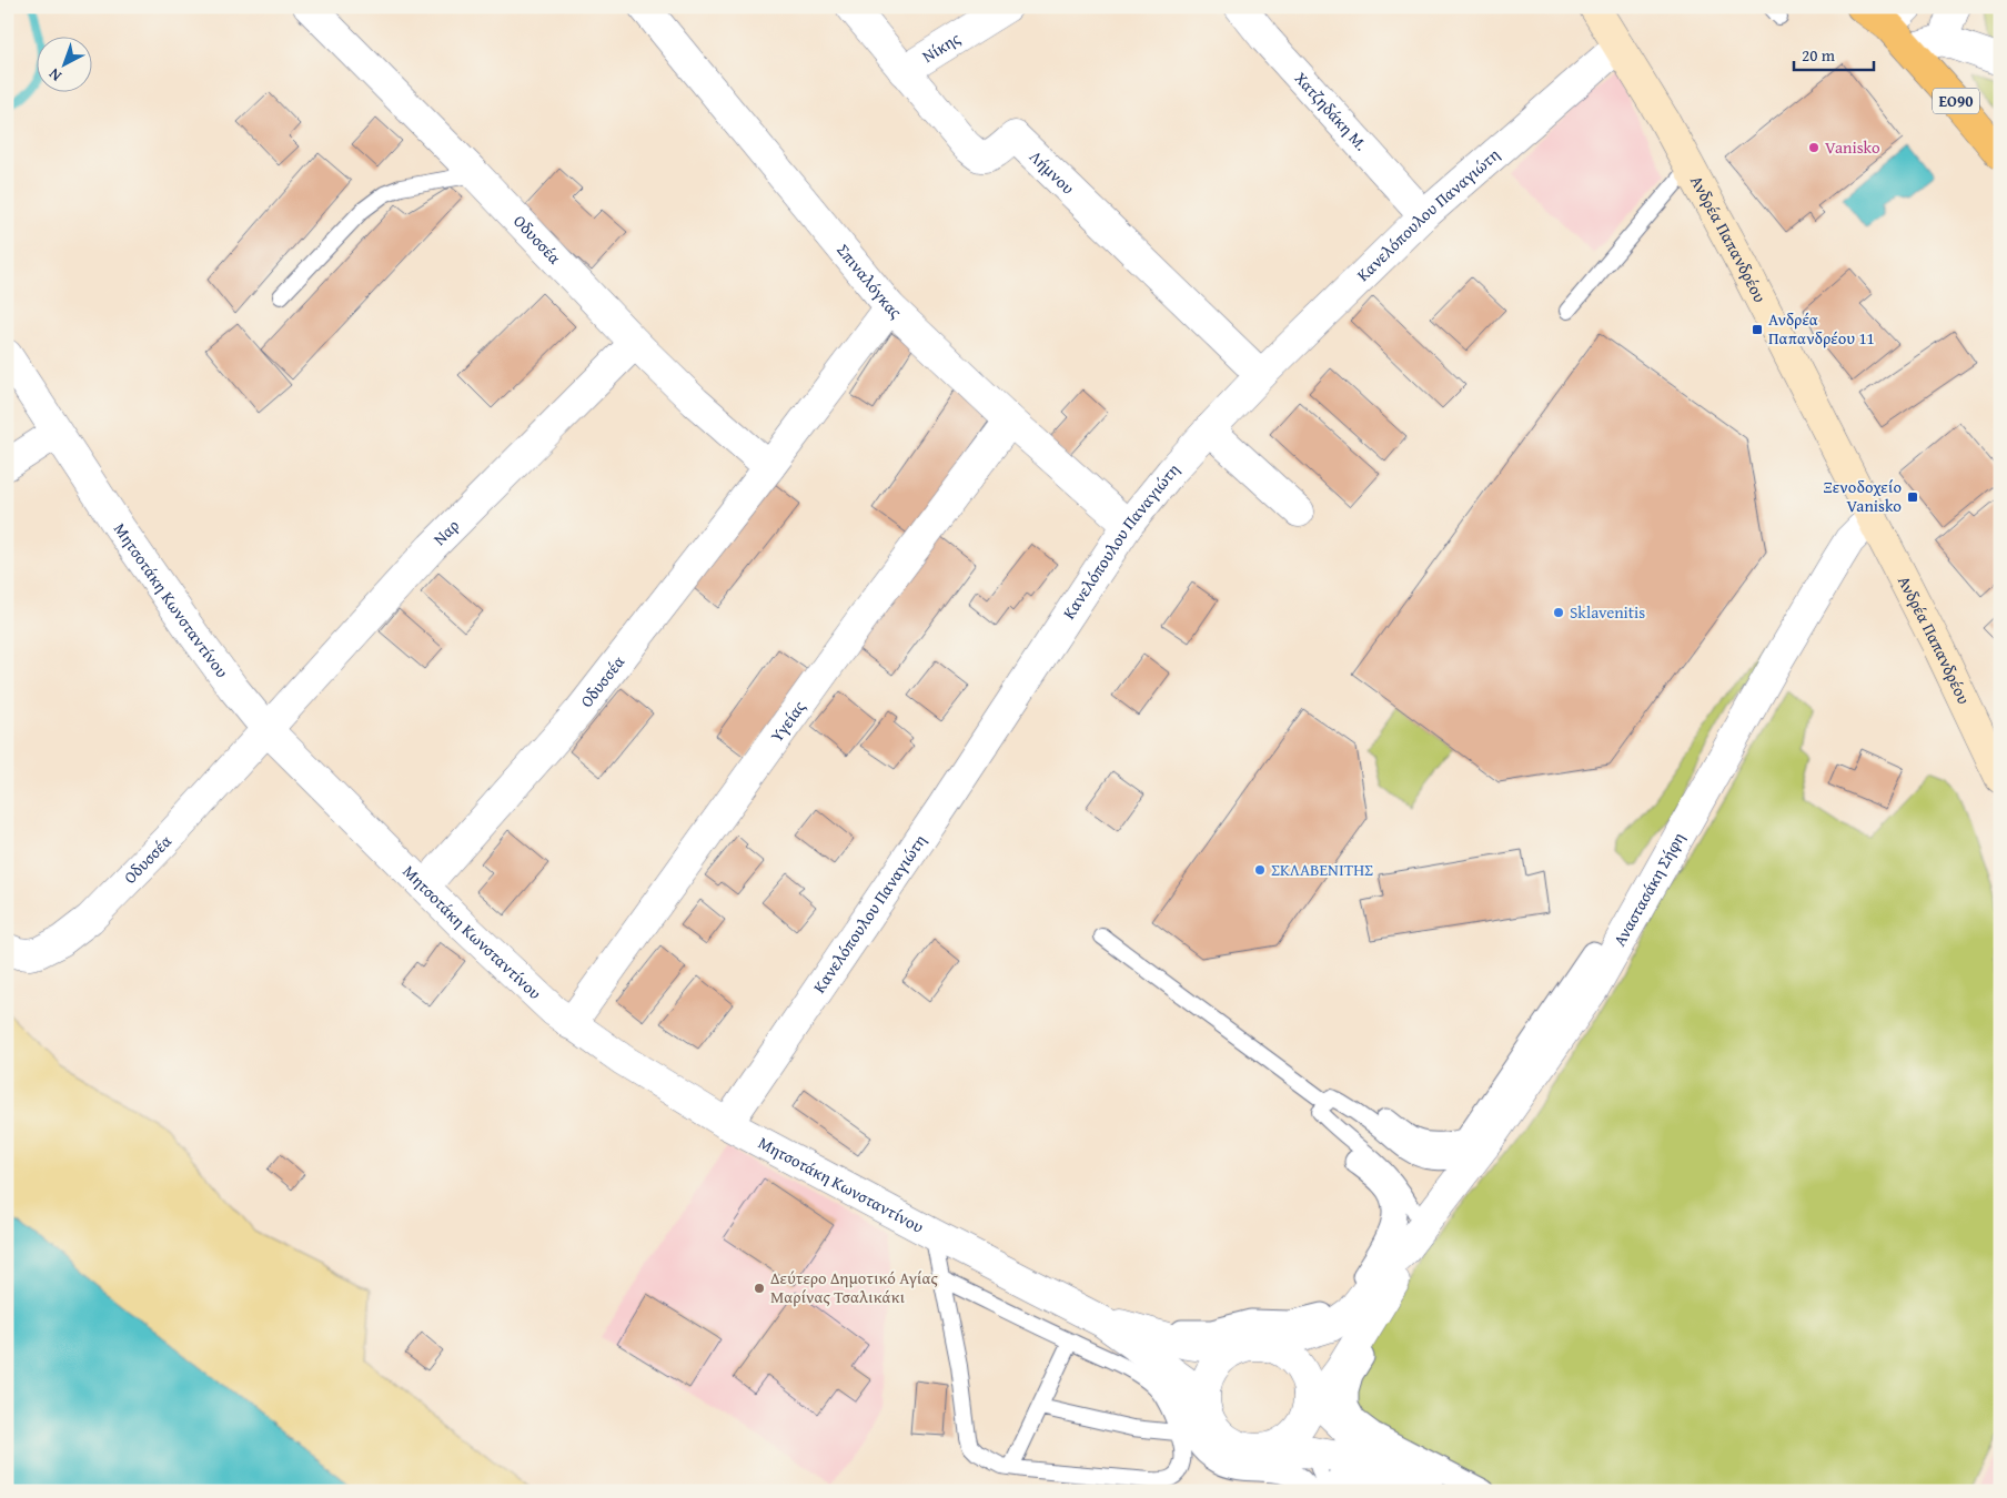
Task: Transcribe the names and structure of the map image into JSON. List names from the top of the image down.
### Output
{
  "streets": {
    "main road": ["ΕΟ90", "Ανδρέα Παπανδρέου"],
    "street": [
      "Νίκης",
      "Χατζηδάκη Μ.",
      "Λήμνου",
      "Κανελόπουλου Παναγιώτη",
      "Οδυσσέα",
      "Σπιναλόγκας",
      "Ναρ",
      "Μητσοτάκη Κωνσταντίνου",
      "Υγείας",
      "Αναστασάκη Σήφη"
    ]
  },
  "crossings": [
    ["Νίκης", "Λήμνου"],
    ["Χατζηδάκη Μ.", "Κανελόπουλου Παναγιώτη"],
    ["Λήμνου", "Κανελόπουλου Παναγιώτη"],
    ["Κανελόπουλου Παναγιώτη", "Ανδρέα Παπανδρέου"],
    ["Κανελόπουλου Παναγιώτη", "Σπιναλόγκας"],
    ["Κανελόπουλου Παναγιώτη", "Μητσοτάκη Κωνσταντίνου"],
    ["Οδυσσέα", "Σπιναλόγκας"],
    ["Οδυσσέα", "Ναρ"],
    ["Οδυσσέα", "Μητσοτάκη Κωνσταντίνου"],
    ["Ανδρέα Παπανδρέου", "Αναστασάκη Σήφη"],
    ["Σπιναλόγκας", "Υγείας"],
    ["Ναρ", "Μητσοτάκη Κωνσταντίνου"],
    ["Μητσοτάκη Κωνσταντίνου", "Υγείας"]
  ],
  "places": {
    "other": [
      "Vanisko",
      "Sklavenitis",
      "ΣΚΛΑΒΕΝΙΤΗΣ",
      "Δεύτερο Δημοτικό Αγίας Μαρίνας Τσαλικάκι"
    ],
    "transit": ["Ανδρέα Παπανδρέου 11", "Ξενοδοχείο Vanisko"]
  },
  "scale_bar": "20 m",
  "north": "bottom left"
}
